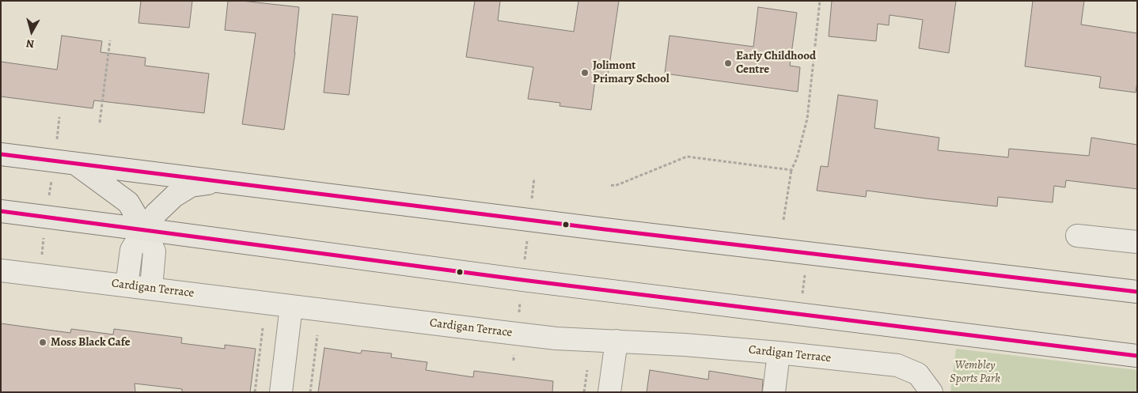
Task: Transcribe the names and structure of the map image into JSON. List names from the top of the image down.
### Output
{
  "streets": {
    "street": ["Cardigan Terrace"]
  },
  "parks": ["Wembley Sports Park"],
  "places": ["Early Childhood Centre", "Jolimont Primary School", "Moss Black Cafe"],
  "north": "bottom"
}
